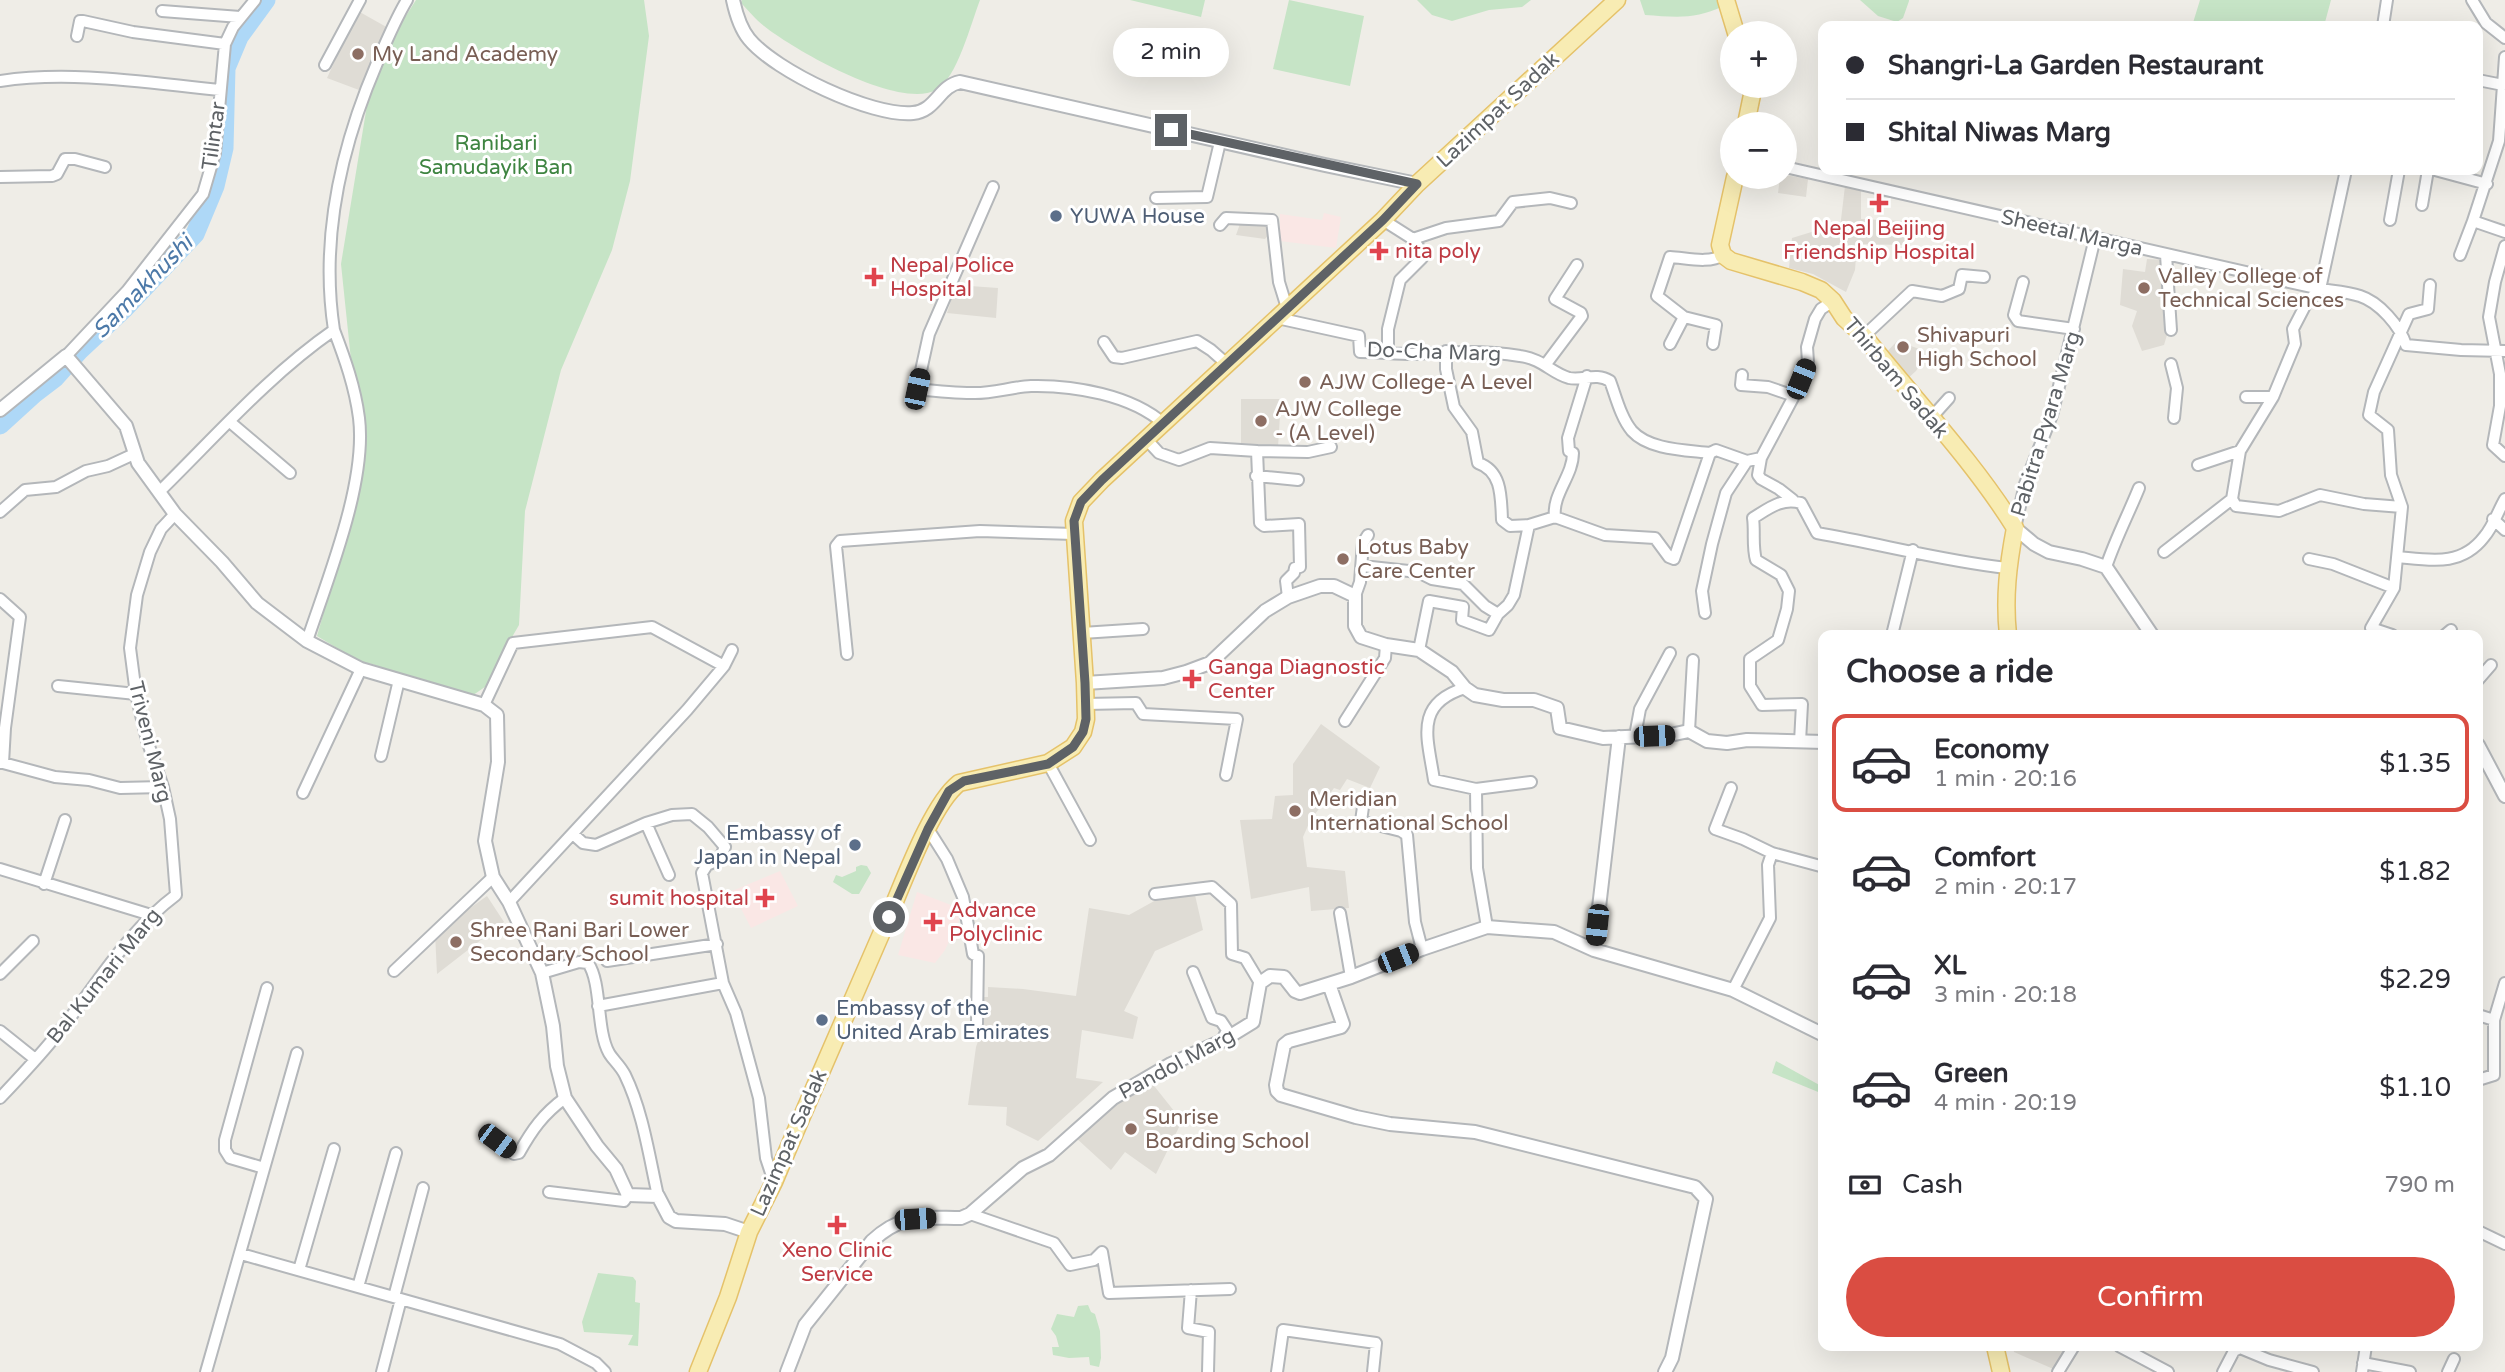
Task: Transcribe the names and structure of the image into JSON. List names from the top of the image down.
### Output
{
  "streets": {
    "main road": ["Lazimpat Sadak", "Thirbam Sadak"],
    "street": [
      "Tilintar",
      "Sheetal Marga",
      "Do-Cha Marg",
      "Pabitra Pyara Marg",
      "Triveni Marg",
      "Bal Kumari Marg",
      "Pandol Marg"
    ]
  },
  "crossings": [
    ["Lazimpat Sadak", "Do-Cha Marg"],
    ["Sheetal Marga", "Pabitra Pyara Marg"],
    ["Thirbam Sadak", "Pabitra Pyara Marg"],
    ["Triveni Marg", "Bal Kumari Marg"]
  ],
  "water": ["Samakhushi"],
  "parks": ["Ranibari Samudayik Ban"],
  "places": {
    "other": [
      "My Land Academy",
      "YUWA House",
      "Valley College of Technical Sciences",
      "Shivapuri High School",
      "AJW College- A Level",
      "AJW College - (A Level)",
      "Lotus Baby Care Center",
      "Meridian International School",
      "Embassy of Japan in Nepal",
      "Shree Rani Bari Lower Secondary School",
      "Embassy of the United Arab Emirates",
      "Sunrise Boarding School"
    ],
    "health": [
      "Nepal Beijing Friendship Hospital",
      "nita poly",
      "Nepal Police Hospital",
      "Ganga Diagnostic Center",
      "sumit hospital",
      "Advance Polyclinic",
      "Xeno Clinic Service"
    ]
  },
  "page": {
    "map_buttons": ["+", "−"],
    "banner": ["Shangri-La Garden Restaurant", "Shital Niwas Marg"],
    "bubble": "2 min",
    "heading": "Choose a ride",
    "list": [
      {
        "name": "Economy",
        "note": "1 min · 20:16",
        "value": "$1.35"
      },
      {
        "name": "Comfort",
        "note": "2 min · 20:17",
        "value": "$1.82"
      },
      {
        "name": "XL",
        "note": "3 min · 20:18",
        "value": "$2.29"
      },
      {
        "name": "Green",
        "note": "4 min · 20:19",
        "value": "$1.10"
      }
    ],
    "pay": ["Cash", "790 m"],
    "buttons": "Confirm"
  }
}
